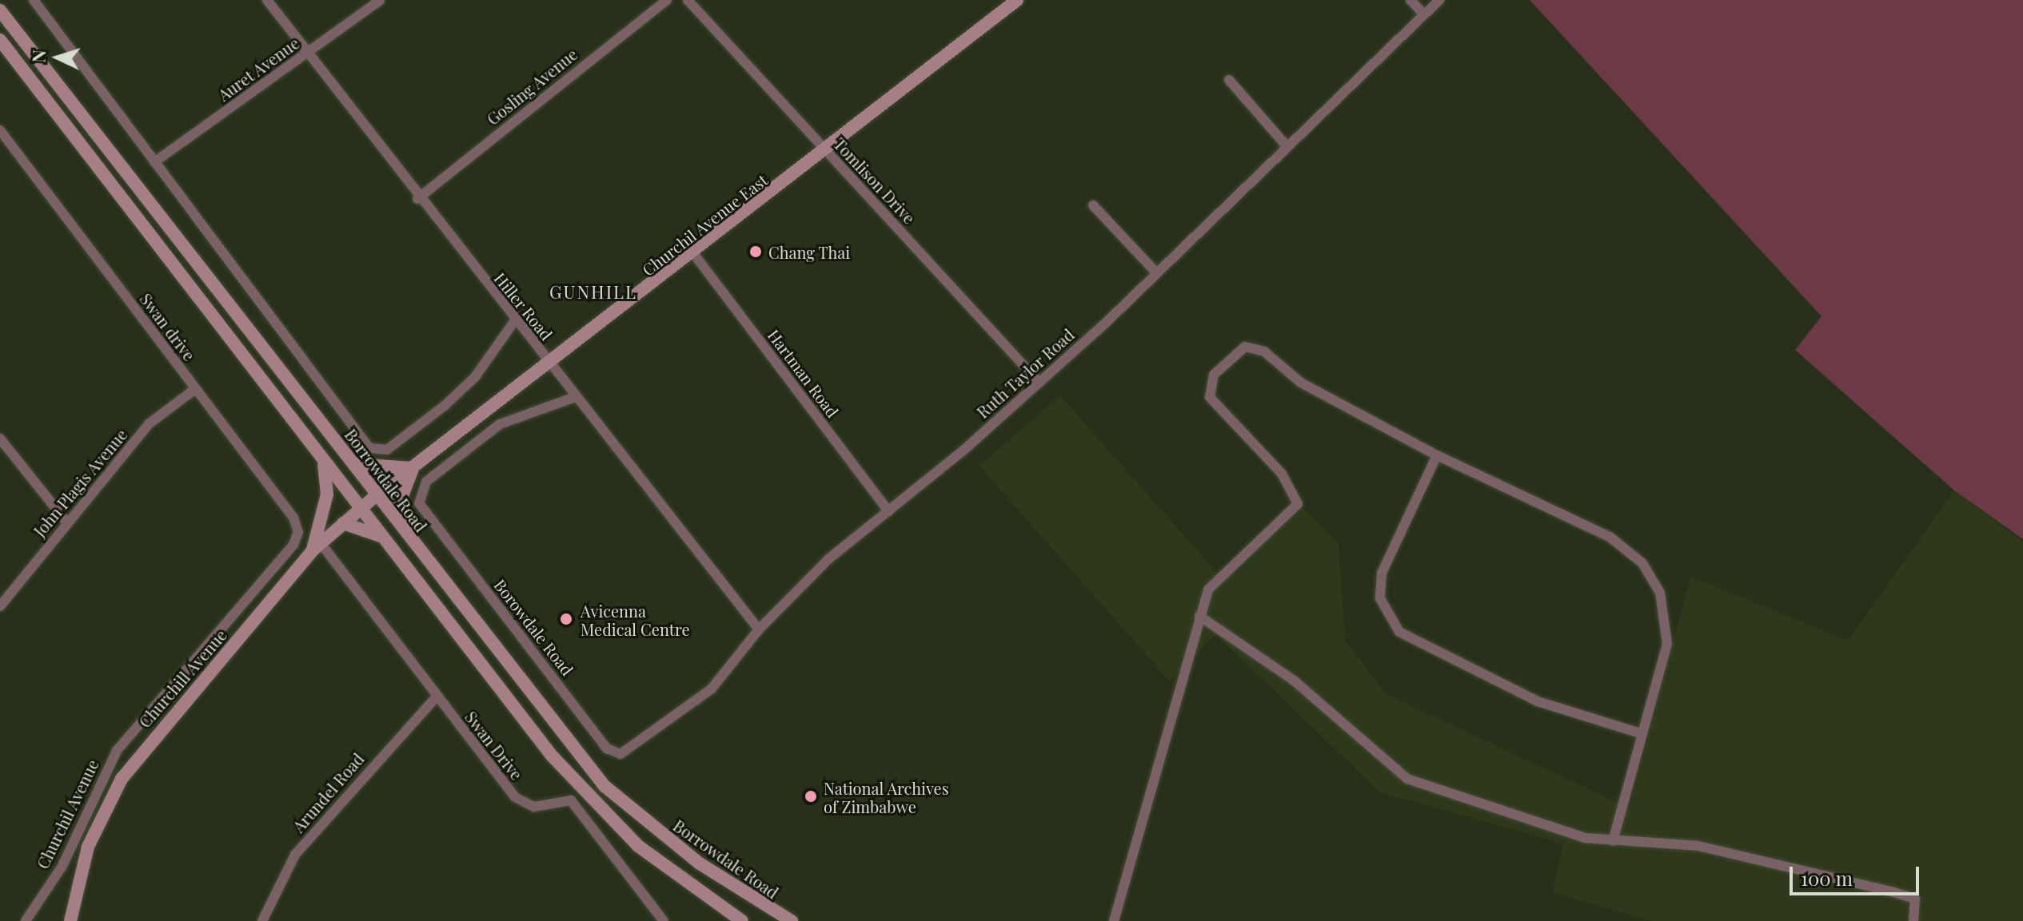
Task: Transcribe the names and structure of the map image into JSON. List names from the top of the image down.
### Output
{
  "streets": {
    "main road": ["Churchil Avenue East", "Borrowdale Road", "Churchill Avenue"],
    "street": [
      "Auret Avenue",
      "Gosling Avenue",
      "Tomlison Drive",
      "Hiller Road",
      "Swan drive",
      "Hartman Road",
      "Ruth Taylor Road",
      "John Plagis Avenue",
      "Borowdale Road",
      "Swan Drive",
      "Arundel Road",
      "Churchil Avenue"
    ]
  },
  "crossings": [
    ["Auret Avenue", "Hiller Road"],
    ["Gosling Avenue", "Hiller Road"],
    ["Tomlison Drive", "Churchil Avenue East"],
    ["Tomlison Drive", "Ruth Taylor Road"],
    ["Churchil Avenue East", "Hiller Road"],
    ["Churchil Avenue East", "Hartman Road"],
    ["Churchil Avenue East", "Borrowdale Road"],
    ["Churchil Avenue East", "Churchill Avenue"],
    ["Hiller Road", "Ruth Taylor Road"],
    ["Hiller Road", "Borowdale Road"],
    ["Swan drive", "John Plagis Avenue"],
    ["Swan drive", "Churchil Avenue"],
    ["Hartman Road", "Ruth Taylor Road"],
    ["Ruth Taylor Road", "Borowdale Road"],
    ["Borrowdale Road", "Churchill Avenue"],
    ["Churchill Avenue", "Swan Drive"],
    ["Swan Drive", "Arundel Road"]
  ],
  "districts": ["GUNHILL"],
  "places": ["Chang Thai", "Avicenna Medical Centre", "National Archives of Zimbabwe"],
  "scale_bar": "100 m",
  "north": "left"
}
